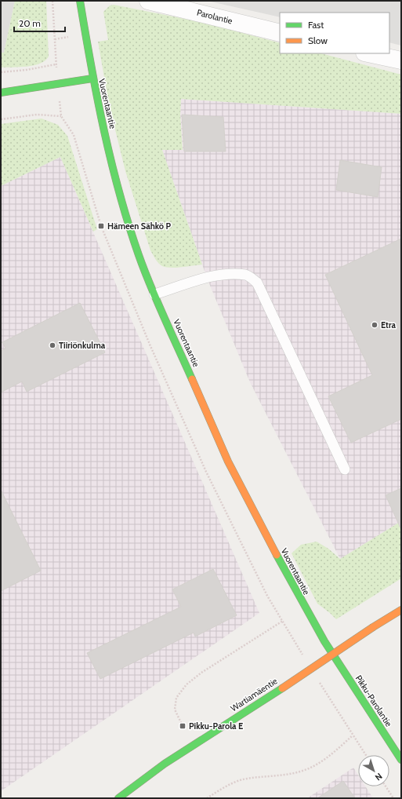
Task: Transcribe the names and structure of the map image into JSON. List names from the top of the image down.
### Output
{
  "streets": {
    "main road": ["Vuorentaantie", "Wartiamäentie", "Pikku-Parolantie"],
    "street": ["Parolantie"]
  },
  "crossings": [
    ["Vuorentaantie", "Pikku-Parolantie"]
  ],
  "places": {
    "transit": ["Hämeen Sähkö P", "Pikku-Parola E"],
    "other": ["Etra", "Tiiriönkulma"]
  },
  "legend": ["Fast", "Slow"],
  "scale_bar": "20 m",
  "north": "bottom right"
}
